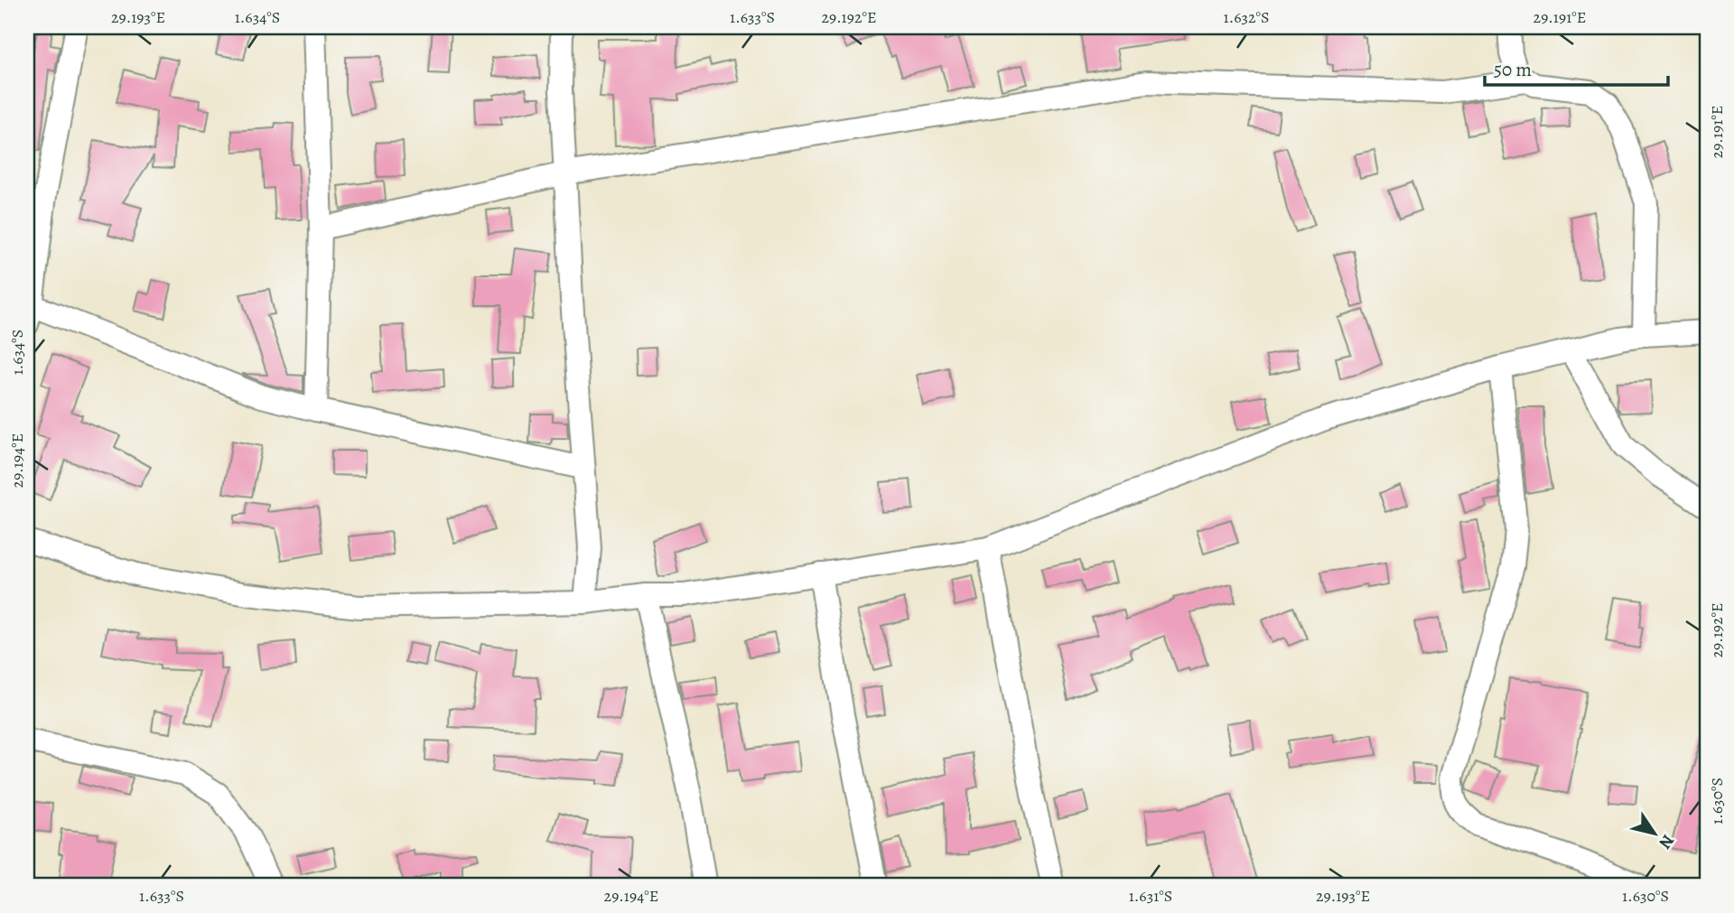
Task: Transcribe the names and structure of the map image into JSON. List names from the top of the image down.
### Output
{
  "scale_bar": "50 m",
  "north": "bottom right",
  "coordinates": [
    "29.193°E",
    "1.634°S",
    "1.633°S",
    "29.192°E",
    "1.632°S",
    "29.191°E",
    "29.194°E",
    "1.630°S",
    "1.631°S"
  ]
}
